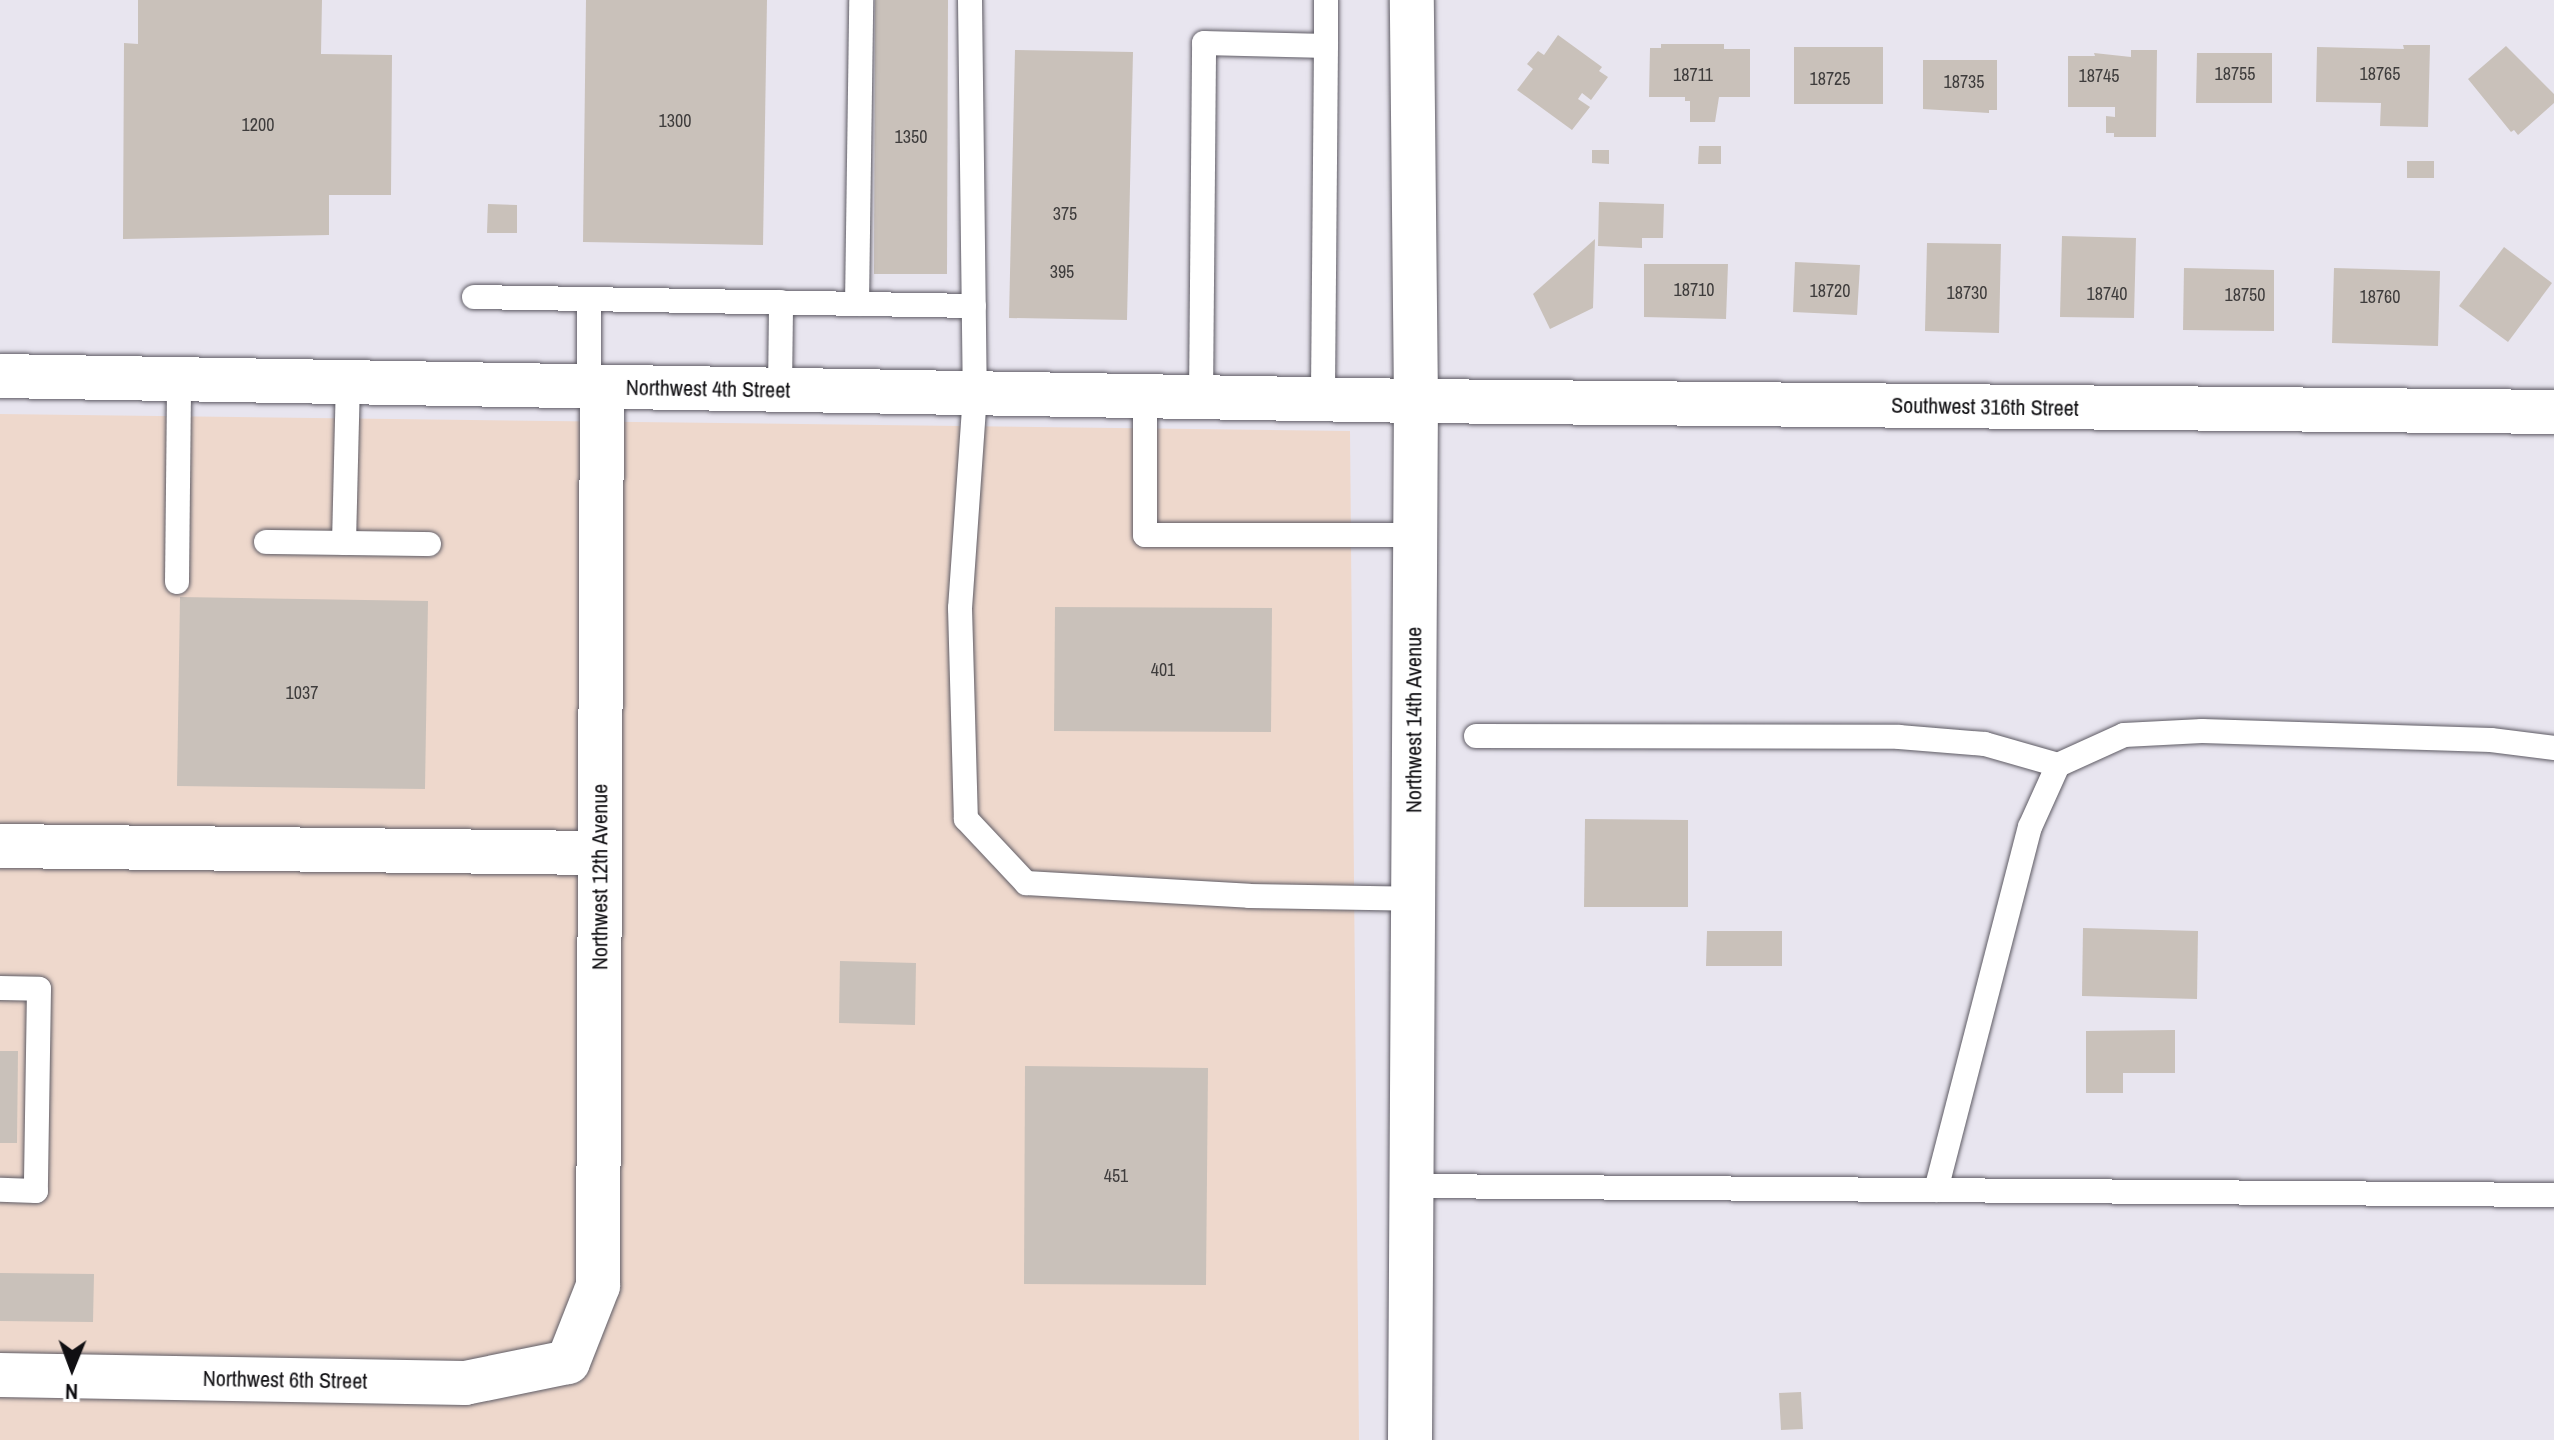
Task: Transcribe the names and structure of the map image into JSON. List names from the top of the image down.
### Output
{
  "streets": {
    "street": [
      "Northwest 4th Street",
      "Southwest 316th Street",
      "Northwest 14th Avenue",
      "Northwest 12th Avenue",
      "Northwest 6th Street"
    ]
  },
  "crossings": [
    ["Northwest 4th Street", "Southwest 316th Street"],
    ["Northwest 4th Street", "Northwest 14th Avenue"],
    ["Northwest 4th Street", "Northwest 12th Avenue"],
    ["Southwest 316th Street", "Northwest 14th Avenue"],
    ["Northwest 12th Avenue", "Northwest 6th Street"]
  ],
  "house_numbers": [
    "18755",
    "18765",
    "18711",
    "18745",
    "18725",
    "18735",
    "1300",
    "1200",
    "1350",
    "375",
    "395",
    "18710",
    "18720",
    "18730",
    "18740",
    "18750",
    "18760",
    "401",
    "1037",
    "451"
  ],
  "north": "bottom"
}
